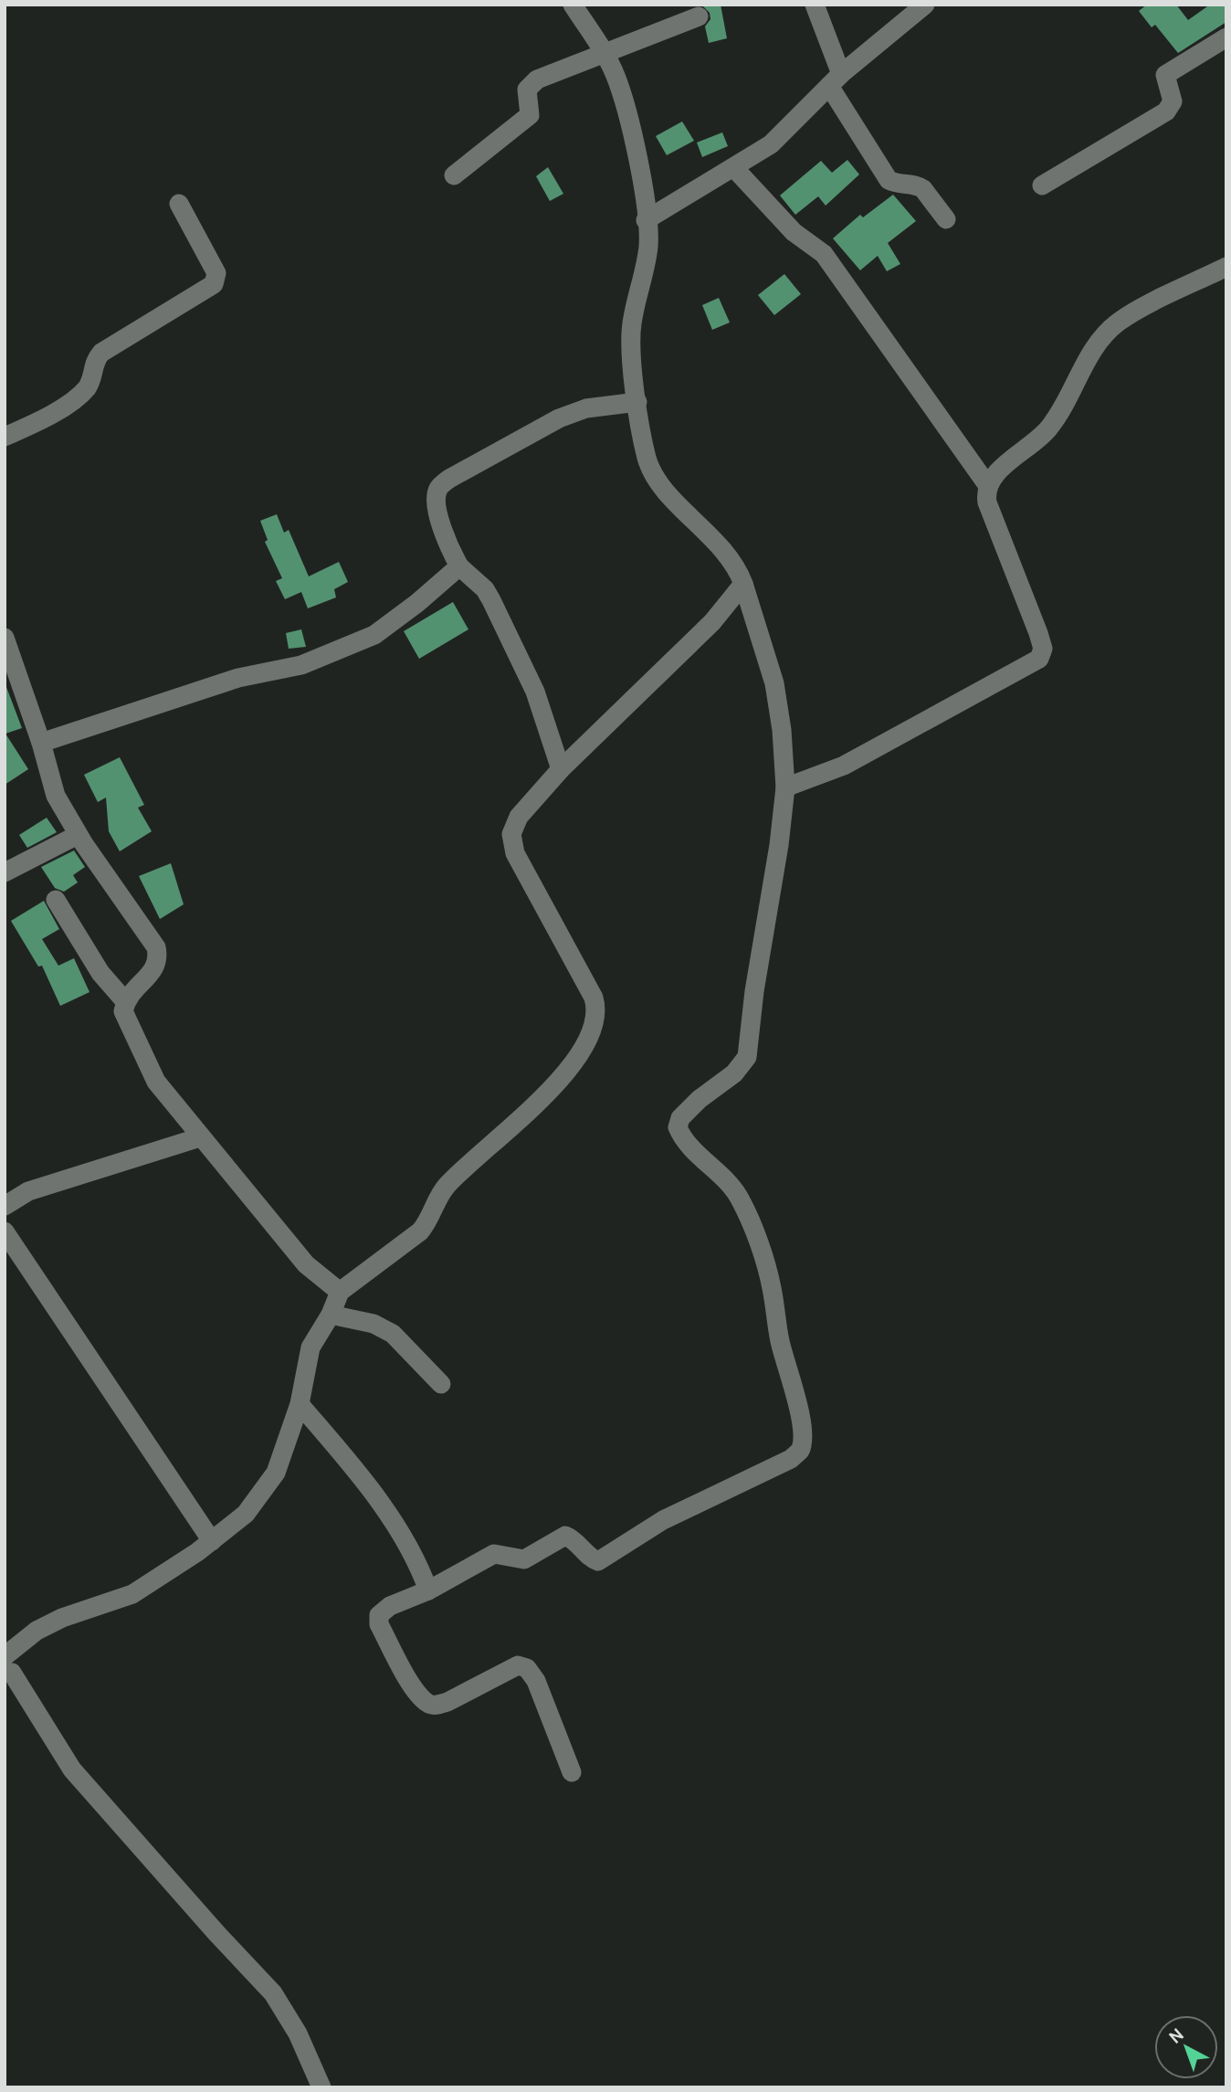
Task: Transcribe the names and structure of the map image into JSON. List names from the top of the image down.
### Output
{
  "north": "top left"
}
